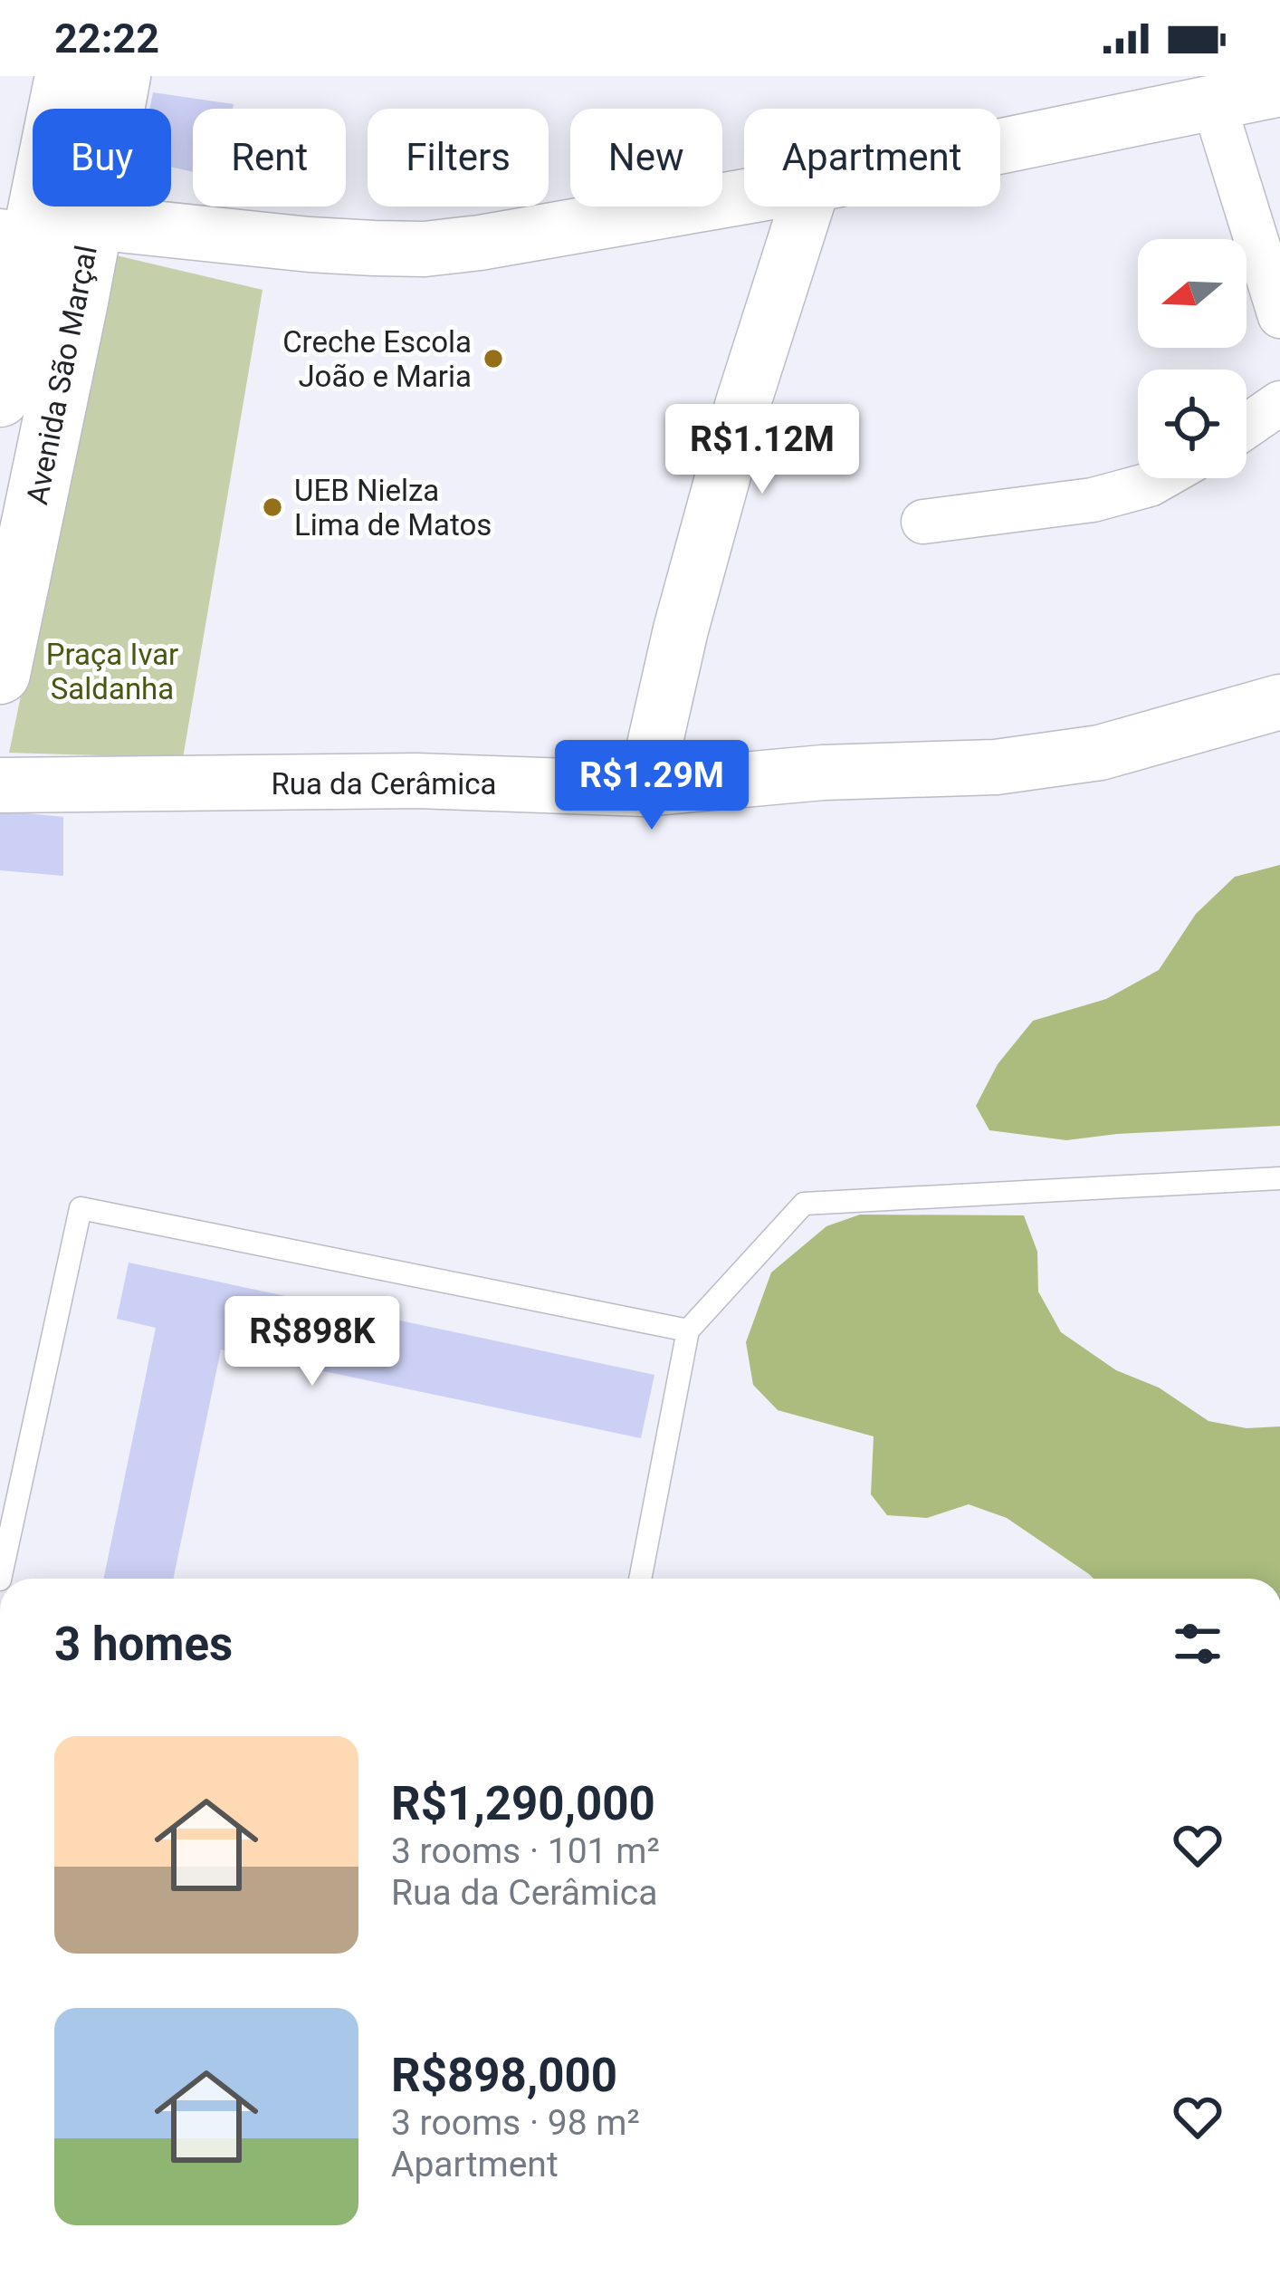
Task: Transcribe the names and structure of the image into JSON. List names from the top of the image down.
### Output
{
  "streets": {
    "main road": ["Avenida São Marçal"],
    "street": ["Rua da Cerâmica"]
  },
  "parks": ["Praça Ivar Saldanha"],
  "places": ["Creche Escola João e Maria", "UEB Nielza Lima de Matos"],
  "north": "left",
  "page": {
    "status": "22:22",
    "chip": [
      "Buy",
      "Rent",
      "Filters",
      "New",
      "Apartment"
    ],
    "price": ["R$1.12M", "R$1.29M", "R$898K"],
    "heading": "3 homes",
    "list": [
      {
        "name": "R$1,290,000",
        "note": "3 rooms · 101 m² · Rua da Cerâmica"
      },
      {
        "name": "R$898,000",
        "note": "3 rooms · 98 m² · Apartment"
      }
    ]
  }
}
